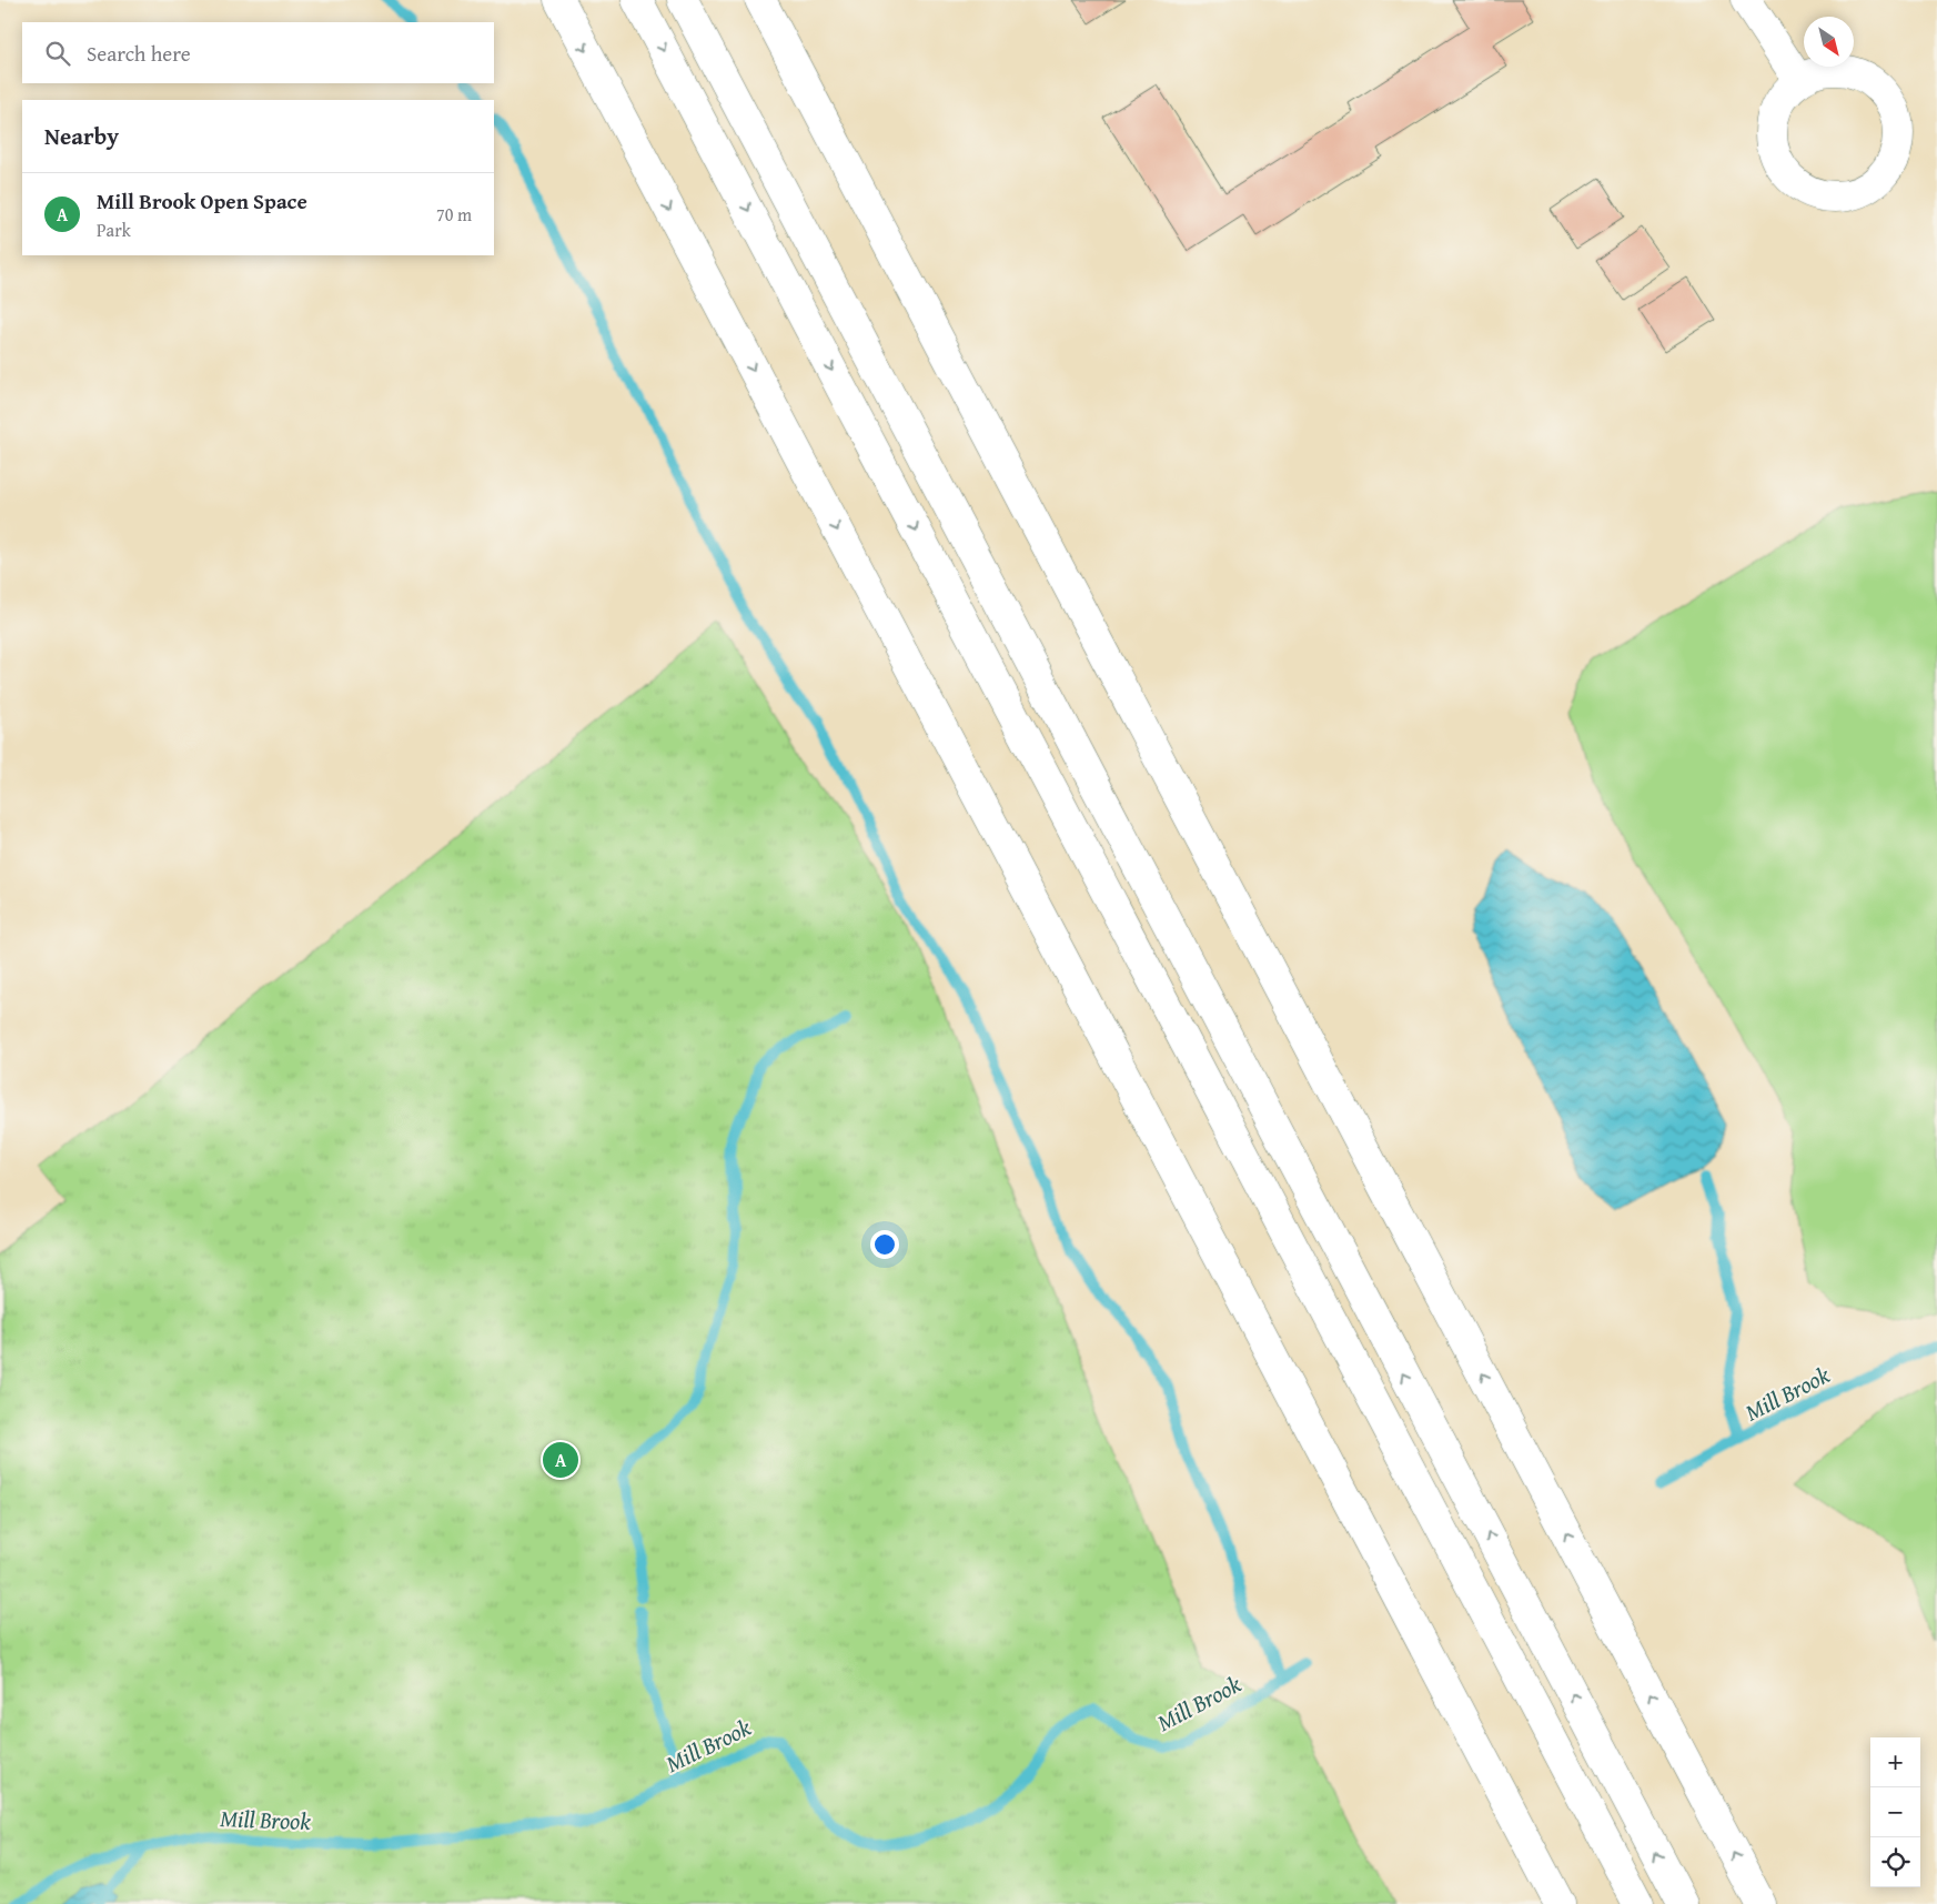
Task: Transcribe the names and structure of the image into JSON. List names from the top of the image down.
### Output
{
  "water": ["Mill Brook"],
  "north": "bottom right",
  "page": {
    "search": "Search here",
    "heading": "Nearby",
    "list": [
      {
        "mark": "A",
        "name": "Mill Brook Open Space",
        "note": "Park",
        "value": "70 m"
      }
    ],
    "pins": "A",
    "map_buttons": ["+", "−"]
  }
}
